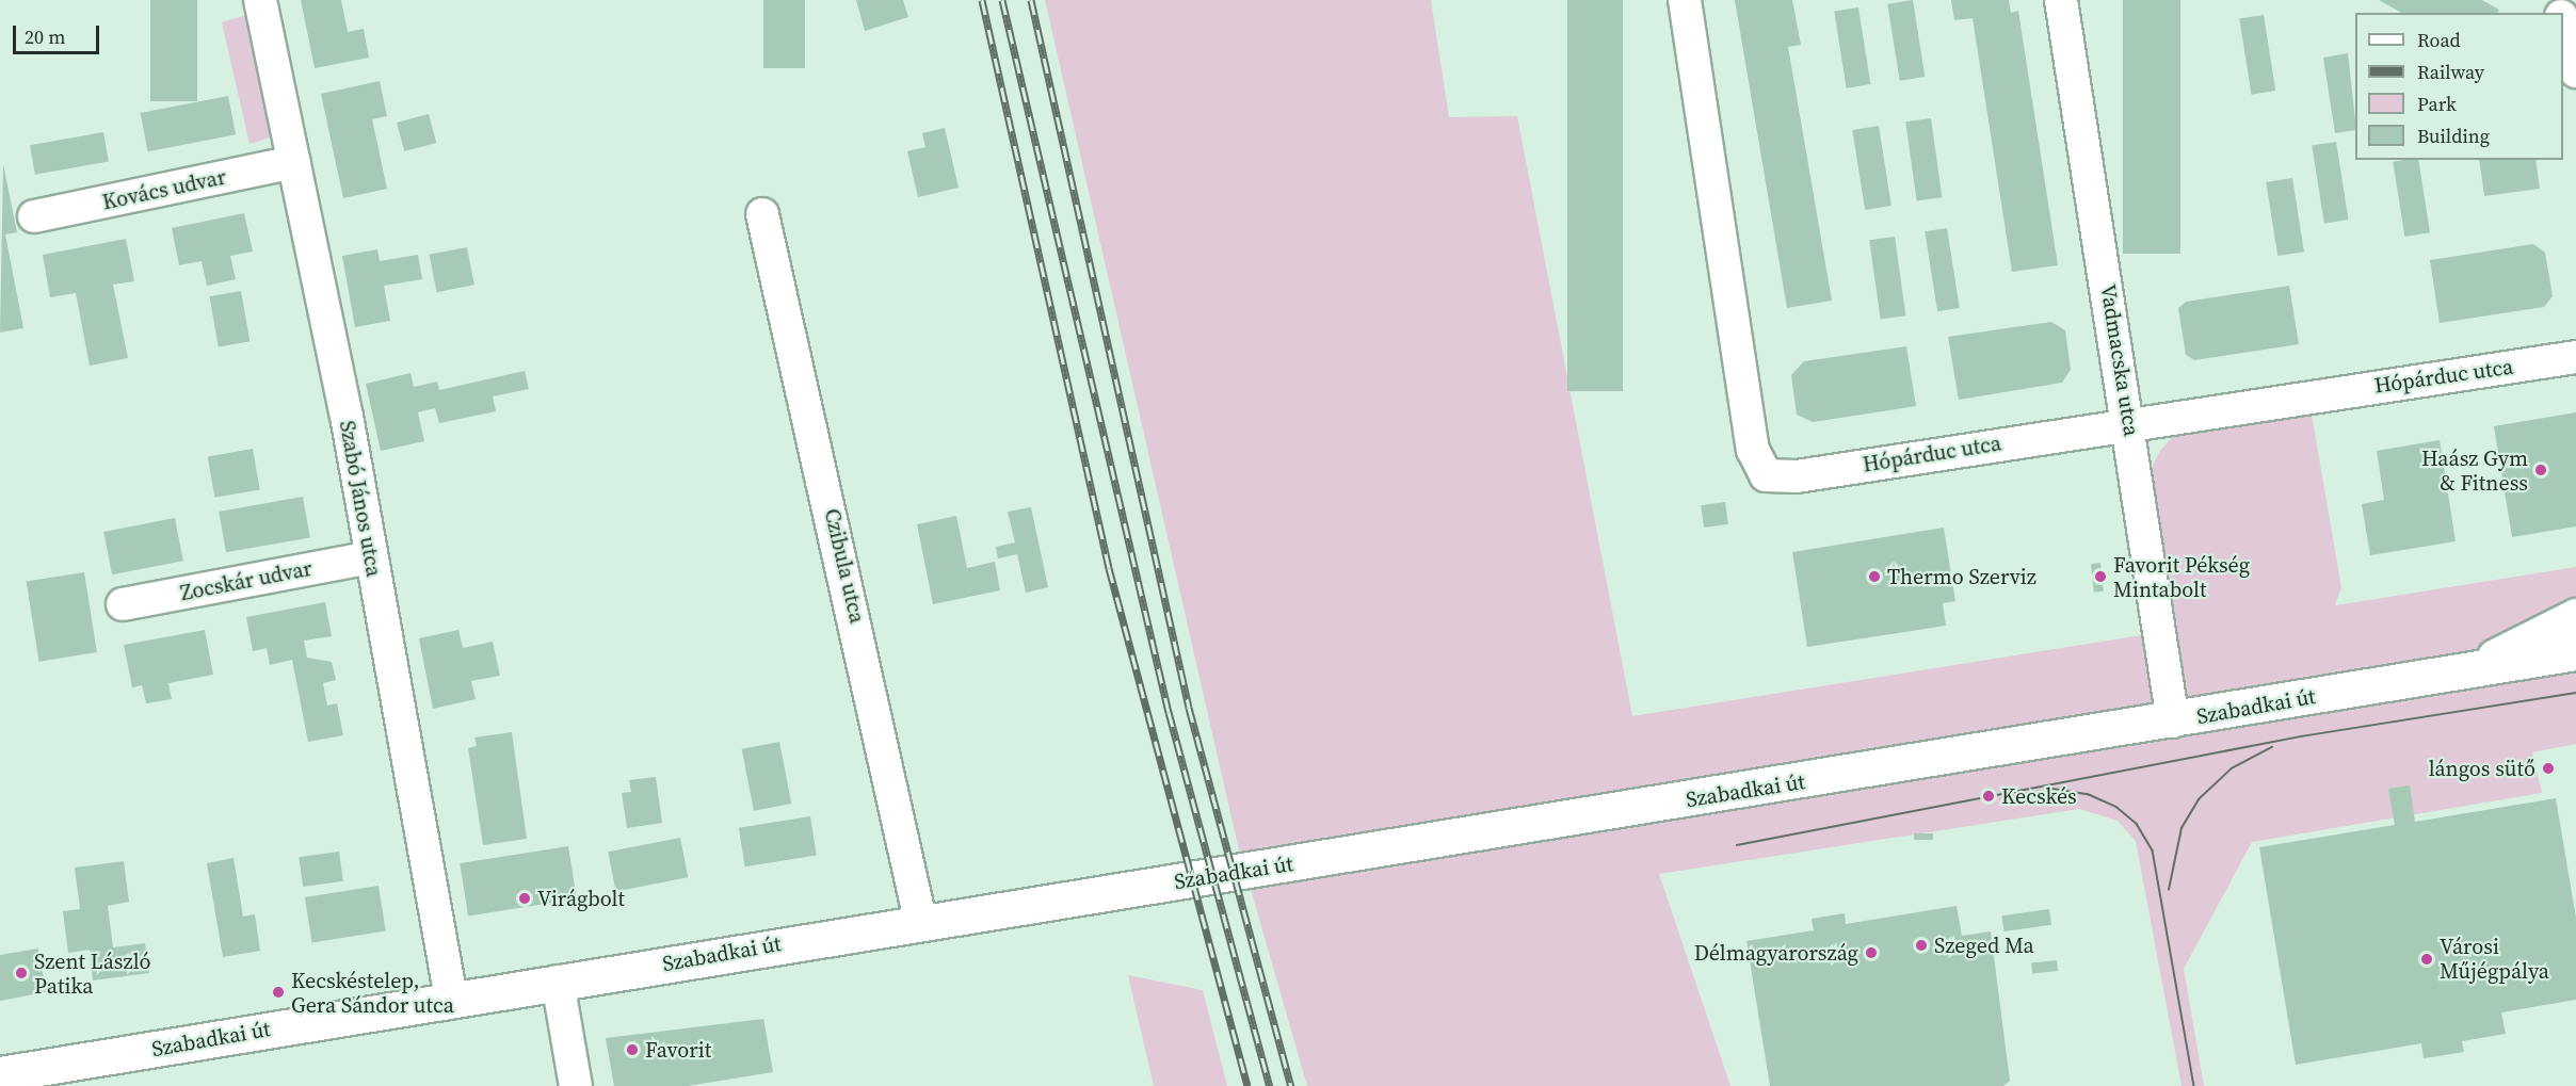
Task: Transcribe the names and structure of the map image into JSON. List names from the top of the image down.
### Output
{
  "streets": {
    "main road": ["Szabadkai út"],
    "street": [
      "Kovács udvar",
      "Vadmacska utca",
      "Hópárduc utca",
      "Szabó János utca",
      "Czibula utca",
      "Zocskár udvar"
    ]
  },
  "crossings": [
    ["Kovács udvar", "Szabó János utca"],
    ["Vadmacska utca", "Hópárduc utca"],
    ["Vadmacska utca", "Szabadkai út"],
    ["Szabó János utca", "Zocskár udvar"],
    ["Szabó János utca", "Szabadkai út"],
    ["Czibula utca", "Szabadkai út"]
  ],
  "places": [
    "Haász Gym & Fitness",
    "Thermo Szerviz",
    "Favorit Pékség Mintabolt",
    "lángos sütő",
    "Kecskés",
    "Virágbolt",
    "Szeged Ma",
    "Délmagyarország",
    "Városi Műjégpálya",
    "Szent László Patika",
    "Kecskéstelep, Gera Sándor utca",
    "Favorit"
  ],
  "legend": [
    "Road",
    "Railway",
    "Park",
    "Building"
  ],
  "scale_bar": "20 m"
}
